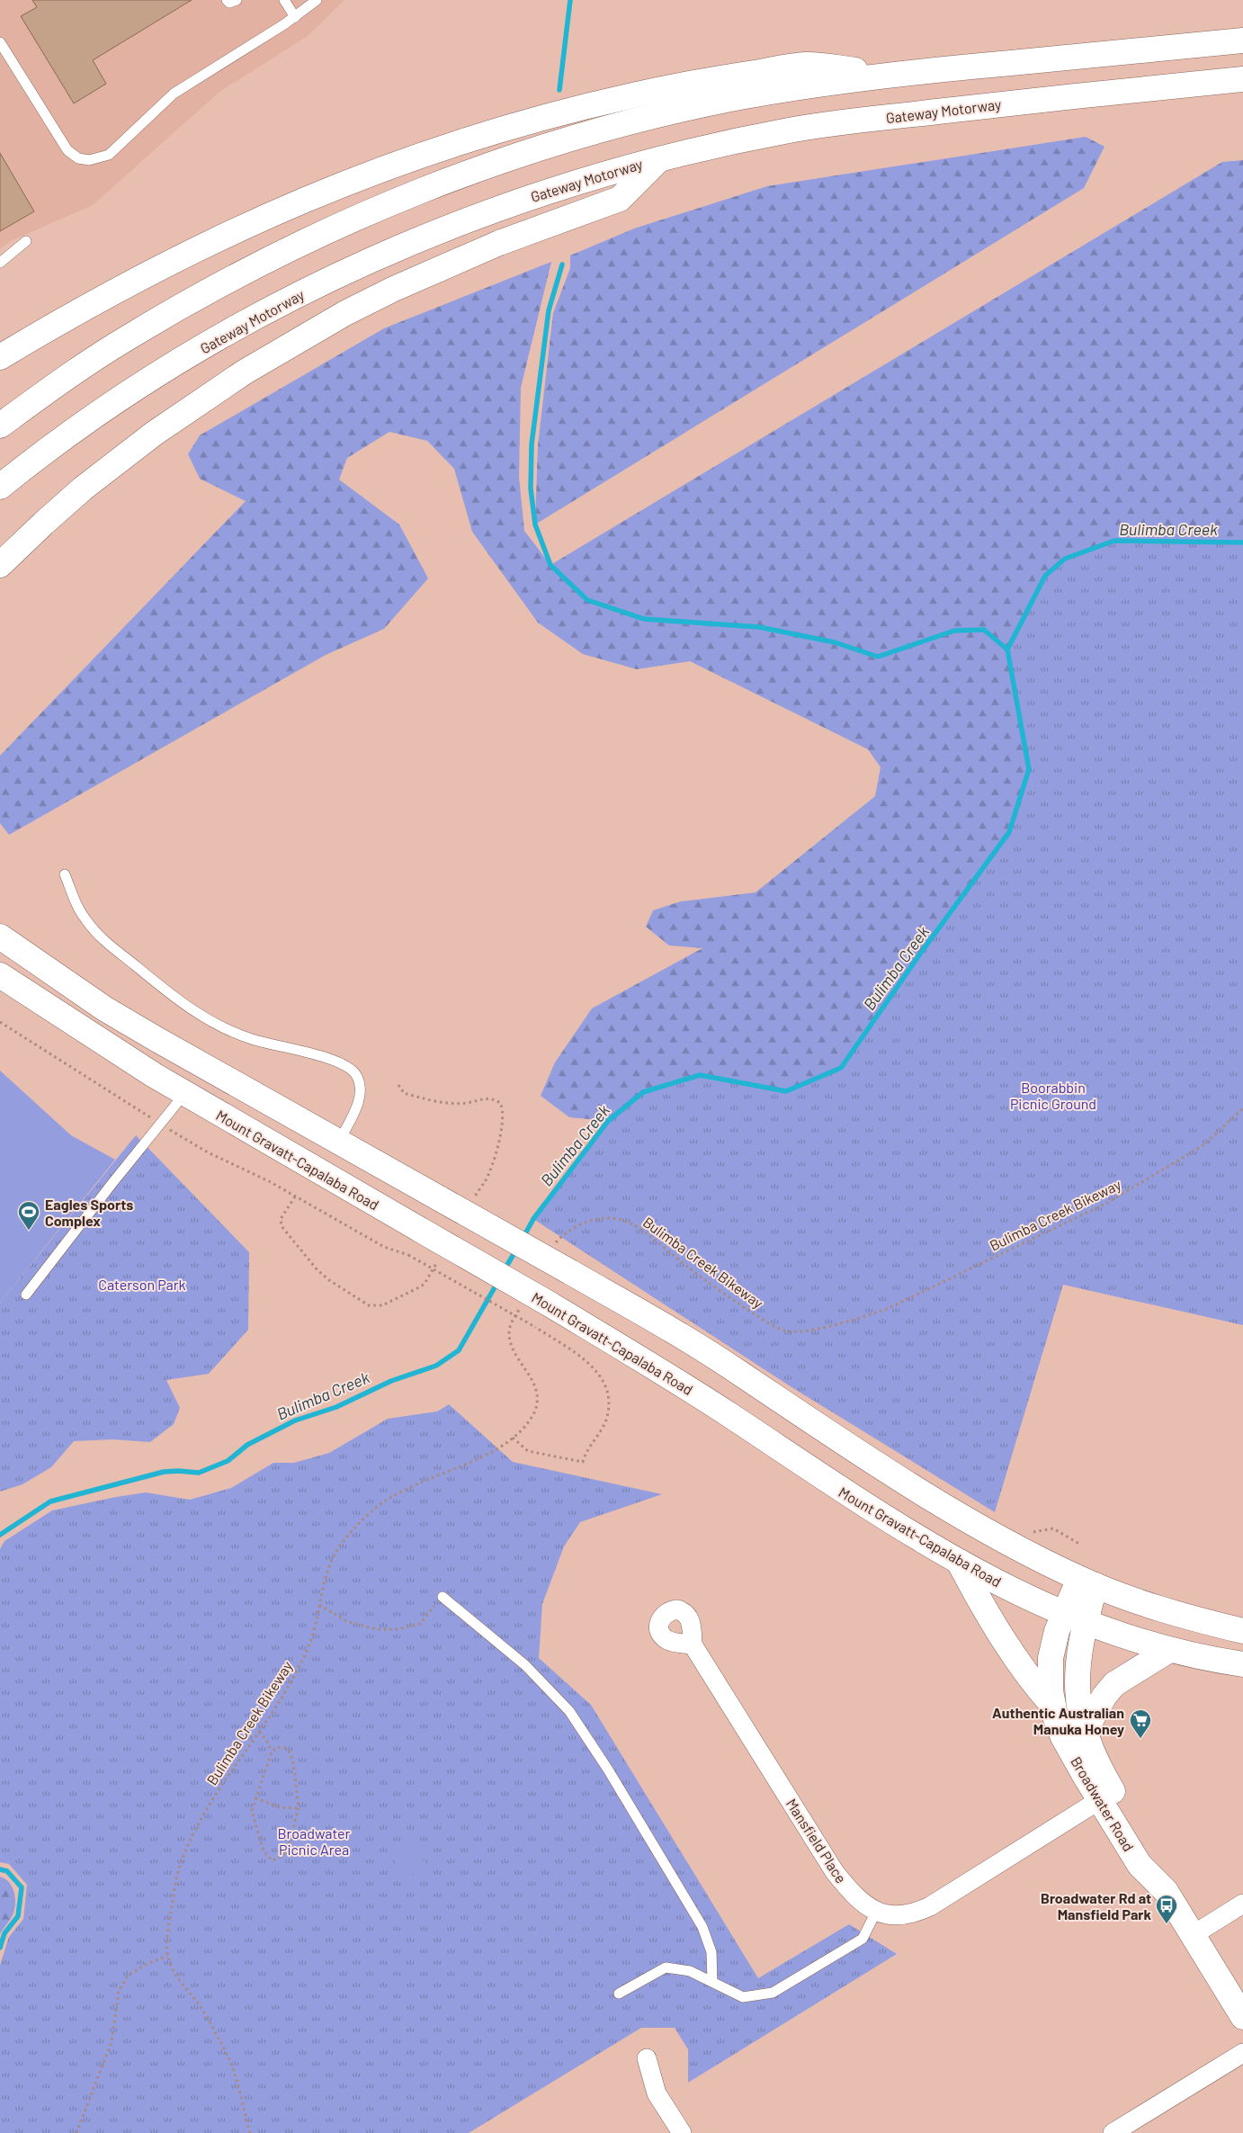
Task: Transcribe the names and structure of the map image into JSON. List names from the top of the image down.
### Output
{
  "streets": {
    "main road": ["Gateway Motorway", "Mount Gravatt-Capalaba Road", "Broadwater Road"],
    "street": ["Mansfield Place"],
    "path": ["Bulimba Creek Bikeway"]
  },
  "crossings": [
    ["Mount Gravatt-Capalaba Road", "Broadwater Road"],
    ["Broadwater Road", "Mansfield Place"]
  ],
  "water": ["Bulimba Creek"],
  "parks": ["Boorabbin Picnic Ground", "Caterson Park", "Broadwater Picnic Area"],
  "places": {
    "sports": ["Eagles Sports Complex"],
    "supermarket": ["Authentic Australian Manuka Honey"],
    "bus stop": ["Broadwater Rd at Mansfield Park"]
  }
}
